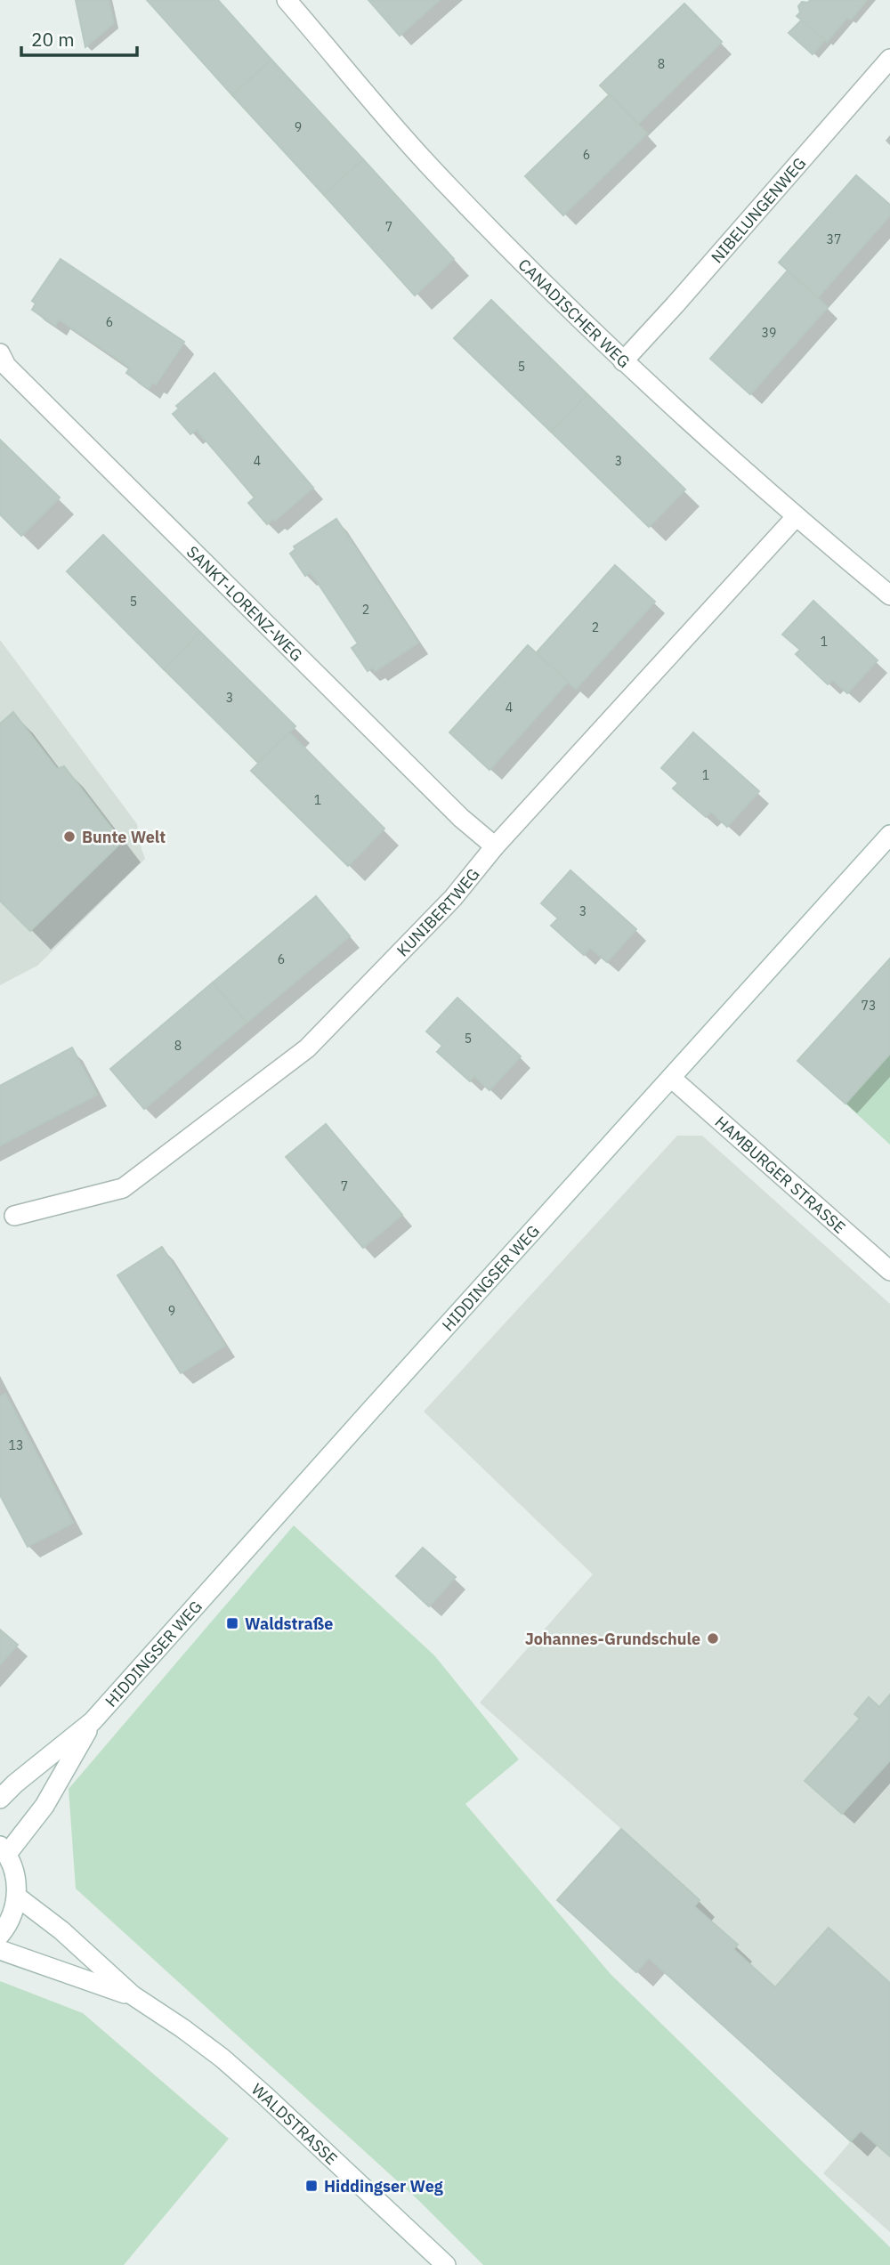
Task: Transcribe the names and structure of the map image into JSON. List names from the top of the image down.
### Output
{
  "streets": {
    "street": [
      "NIBELUNGENWEG",
      "CANADISCHER WEG",
      "SANKT-LORENZ-WEG",
      "KUNIBERTWEG",
      "HAMBURGER STRASSE",
      "HIDDINGSER WEG",
      "WALDSTRASSE"
    ]
  },
  "crossings": [
    ["NIBELUNGENWEG", "CANADISCHER WEG"],
    ["CANADISCHER WEG", "KUNIBERTWEG"],
    ["SANKT-LORENZ-WEG", "KUNIBERTWEG"],
    ["HAMBURGER STRASSE", "HIDDINGSER WEG"]
  ],
  "places": {
    "other": ["Bunte Welt", "Johannes-Grundschule"],
    "transit": ["Waldstraße", "Hiddingser Weg"]
  },
  "house_numbers": [
    "8",
    "9",
    "6",
    "7",
    "37",
    "6",
    "39",
    "5",
    "4",
    "3",
    "5",
    "2",
    "2",
    "1",
    "3",
    "4",
    "1",
    "1",
    "3",
    "6",
    "73",
    "5",
    "8",
    "7",
    "9",
    "13"
  ],
  "scale_bar": "20 m"
}
